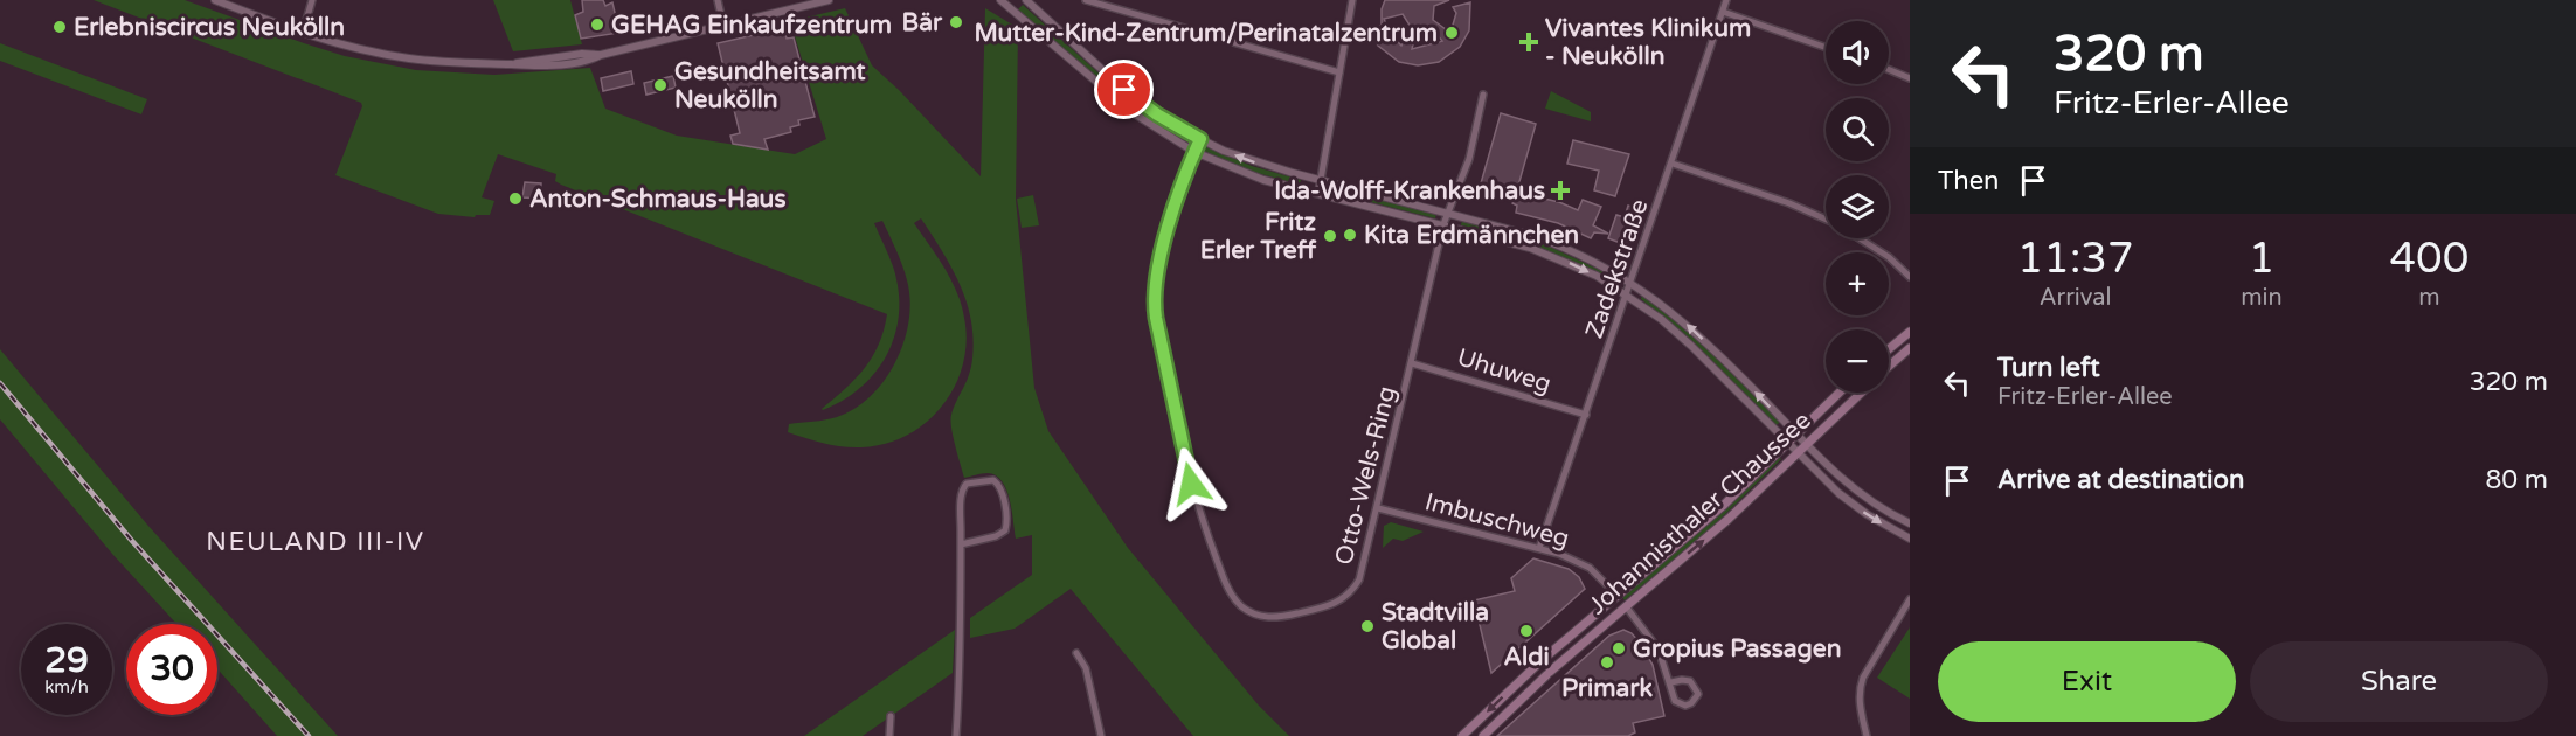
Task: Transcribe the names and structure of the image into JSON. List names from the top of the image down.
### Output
{
  "streets": {
    "main road": ["Johannisthaler Chaussee", "Imbuschweg"],
    "street": ["Zadekstraße", "Uhuweg", "Otto-Wels-Ring"]
  },
  "crossings": [
    ["Zadekstraße", "Uhuweg"],
    ["Zadekstraße", "Imbuschweg"],
    ["Uhuweg", "Otto-Wels-Ring"],
    ["Otto-Wels-Ring", "Imbuschweg"],
    ["Johannisthaler Chaussee", "Imbuschweg"]
  ],
  "districts": ["NEULAND III-IV"],
  "places": {
    "other": [
      "Bär",
      "GEHAG Einkaufzentrum",
      "Erlebniscircus Neukölln",
      "Mutter-Kind-Zentrum/Perinatalzentrum",
      "Gesundheitsamt Neukölln",
      "Anton-Schmaus-Haus",
      "Kita Erdmännchen",
      "Fritz Erler Treff",
      "Stadtvilla Global",
      "Aldi",
      "Gropius Passagen",
      "Primark"
    ],
    "health": ["Vivantes Klinikum - Neukölln", "Ida-Wolff-Krankenhaus"]
  },
  "page": {
    "turn": ["320 m", "Fritz-Erler-Allee"],
    "map_buttons": ["+", "−"],
    "then": "Then",
    "eta": [
      "11:37",
      "Arrival",
      "1",
      "min",
      "400",
      "m"
    ],
    "list": [
      {
        "name": "Turn left",
        "note": "Fritz-Erler-Allee",
        "value": "320 m"
      },
      {
        "name": "Arrive at destination",
        "value": "80 m"
      }
    ],
    "speed": "29 km/h",
    "limit": "30",
    "buttons": ["Exit", "Share"]
  }
}
